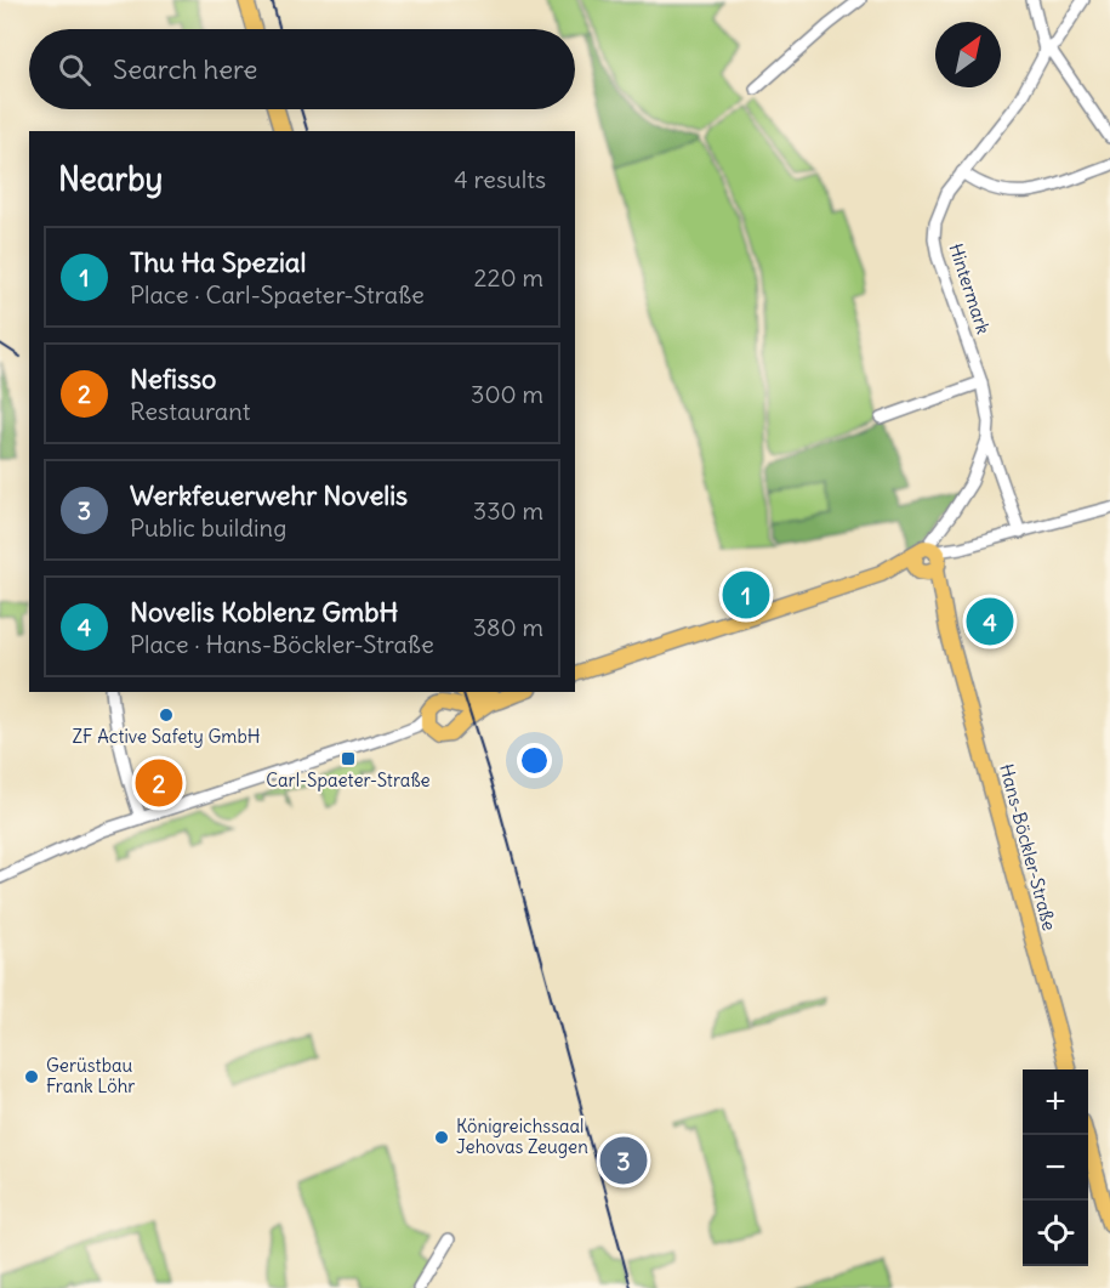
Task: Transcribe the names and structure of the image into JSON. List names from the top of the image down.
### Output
{
  "streets": {
    "main road": ["Hans-Böckler-Straße"],
    "street": ["Hintermark"]
  },
  "crossings": [
    ["Hintermark", "Hans-Böckler-Straße"]
  ],
  "places": {
    "other": ["ZF Active Safety GmbH", "Gerüstbau Frank Löhr", "Königreichssaal Jehovas Zeugen"],
    "transit": ["Carl-Spaeter-Straße"]
  },
  "north": "top right",
  "page": {
    "search": "Search here",
    "heading": ["Nearby", "4 results"],
    "list": [
      {
        "mark": "1",
        "name": "Thu Ha Spezial",
        "note": "Place · Carl-Spaeter-Straße",
        "value": "220 m"
      },
      {
        "mark": "2",
        "name": "Nefisso",
        "note": "Restaurant",
        "value": "300 m"
      },
      {
        "mark": "3",
        "name": "Werkfeuerwehr Novelis",
        "note": "Public building",
        "value": "330 m"
      },
      {
        "mark": "4",
        "name": "Novelis Koblenz GmbH",
        "note": "Place · Hans-Böckler-Straße",
        "value": "380 m"
      }
    ],
    "pins": [
      "1",
      "4",
      "2",
      "3"
    ],
    "map_buttons": ["+", "−"]
  }
}
